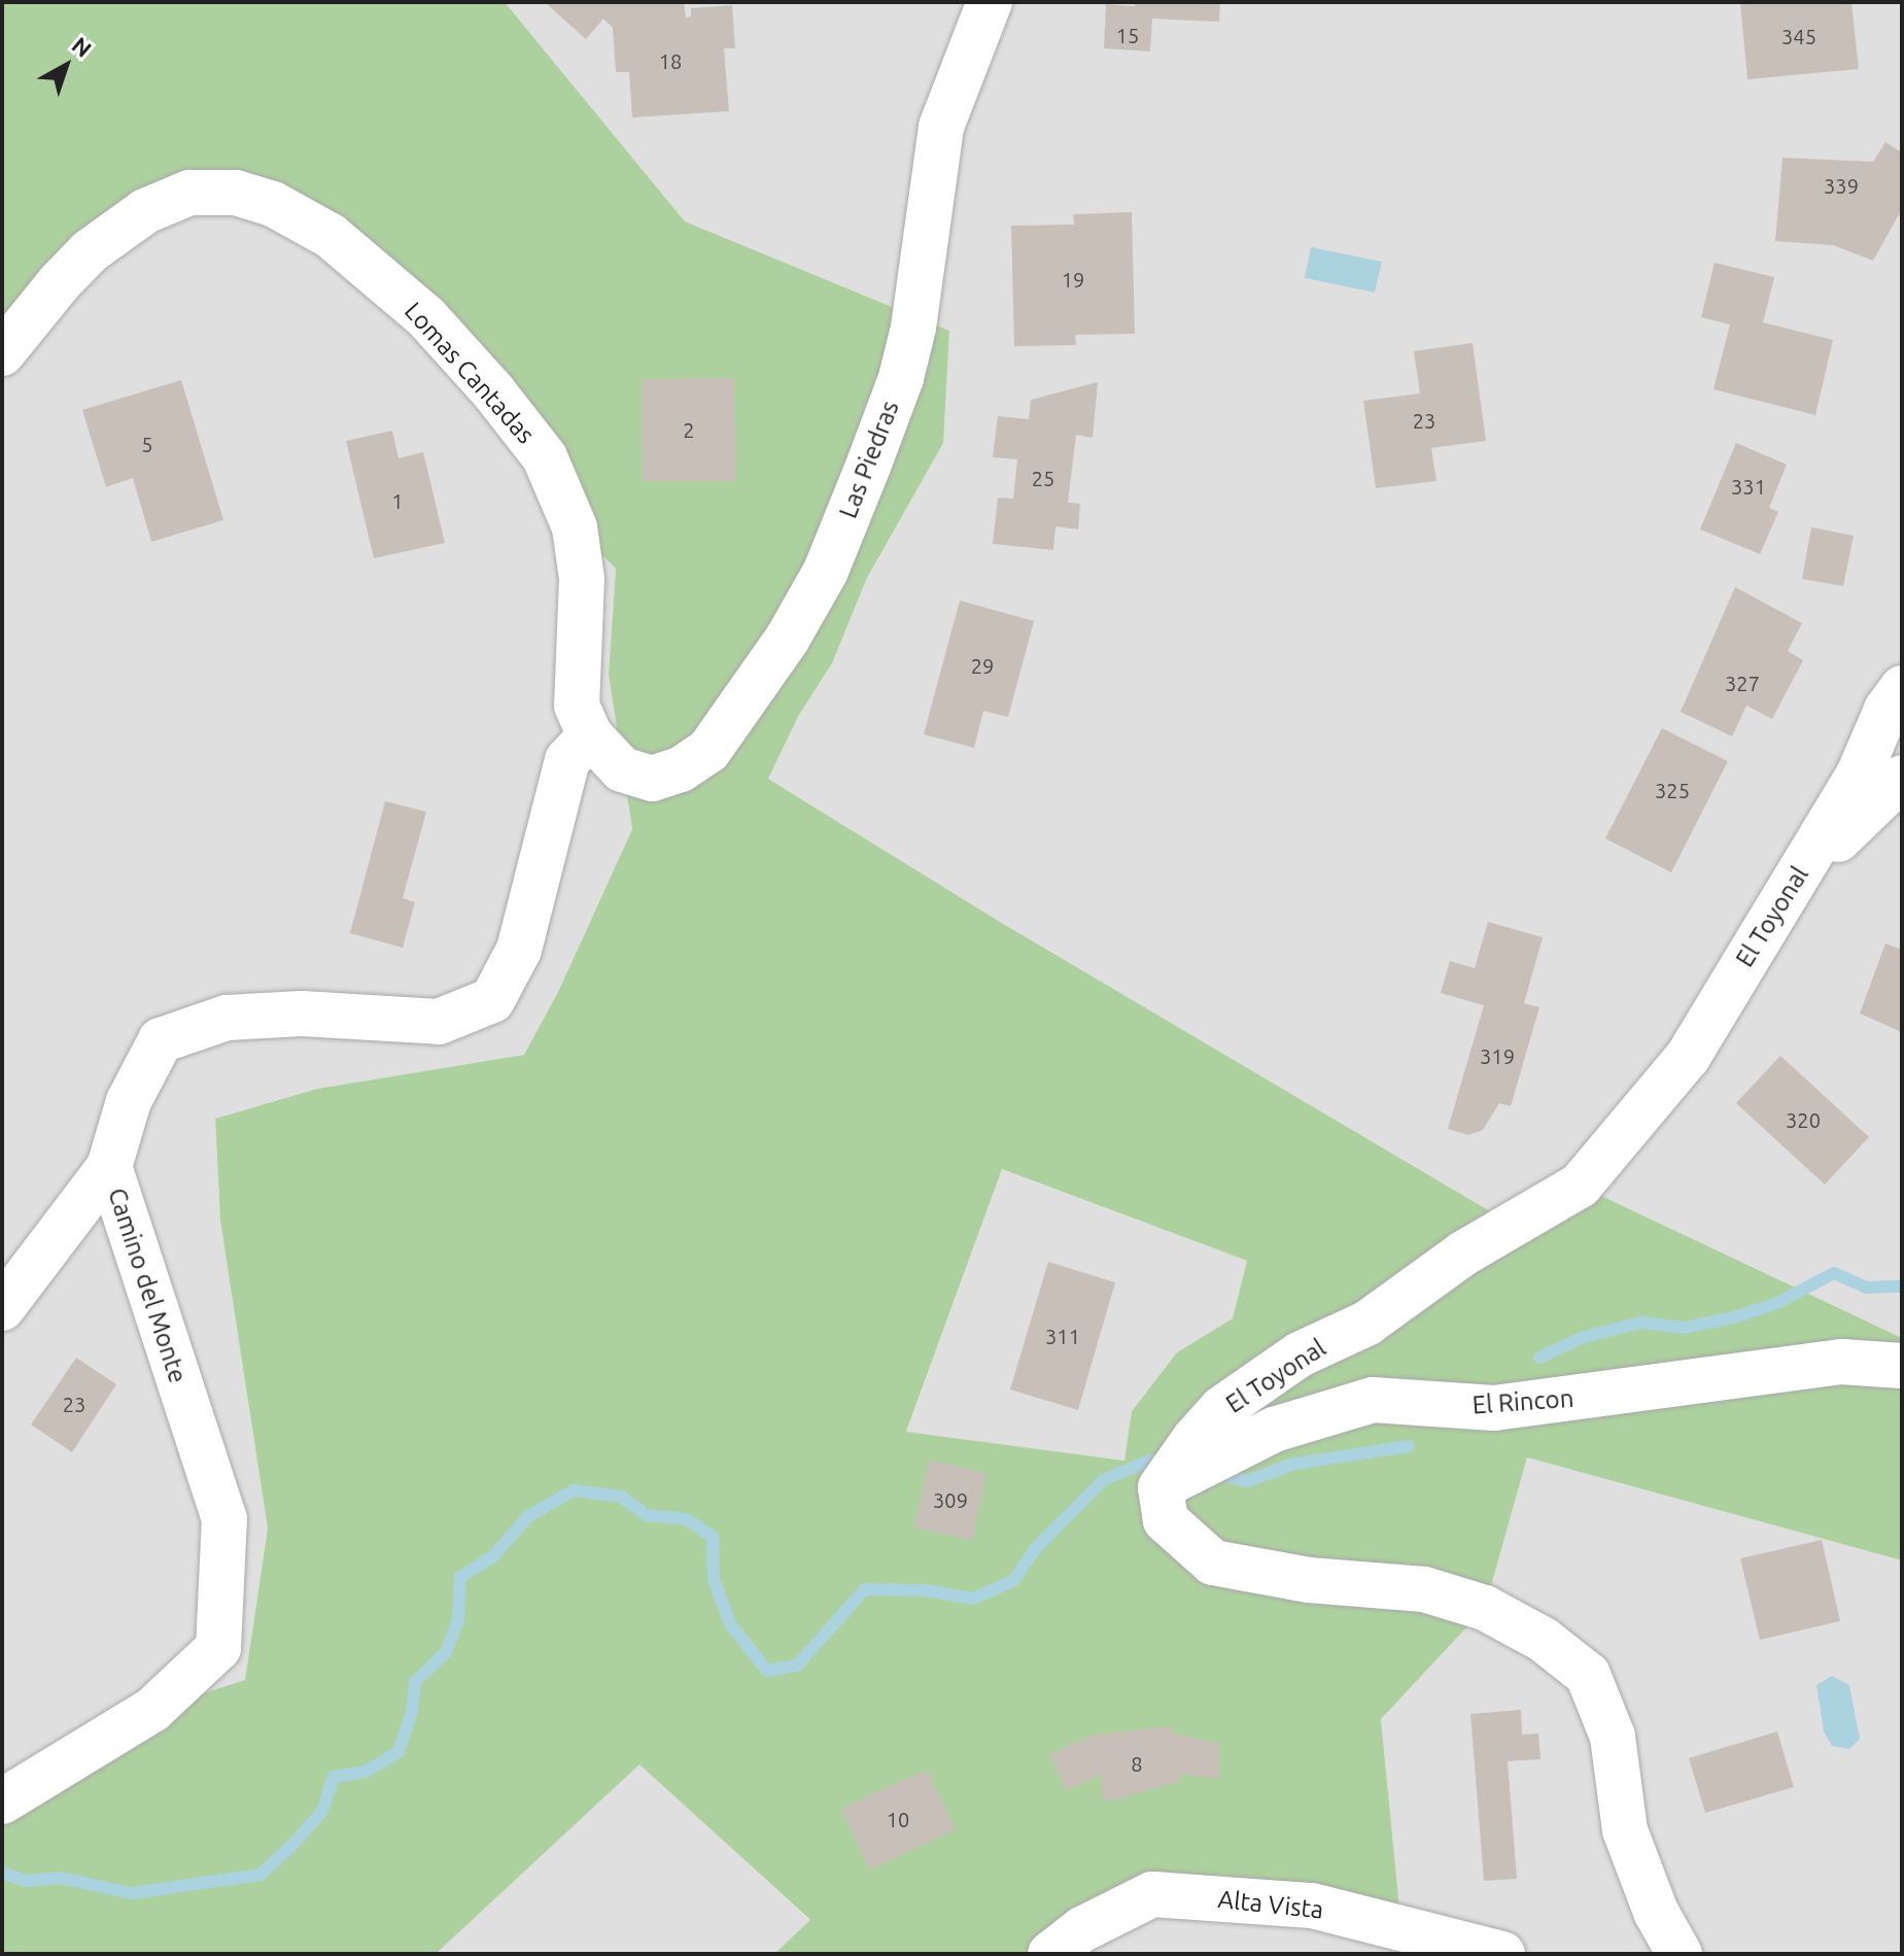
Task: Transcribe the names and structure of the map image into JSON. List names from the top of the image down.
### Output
{
  "streets": {
    "street": [
      "Lomas Cantadas",
      "Las Piedras",
      "El Toyonal",
      "Camino del Monte",
      "El Rincon",
      "Alta Vista"
    ]
  },
  "crossings": [
    ["Lomas Cantadas", "Las Piedras"],
    ["Lomas Cantadas", "Camino del Monte"],
    ["Las Piedras", "Camino del Monte"],
    ["El Toyonal", "El Rincon"]
  ],
  "house_numbers": [
    "15",
    "345",
    "18",
    "339",
    "19",
    "23",
    "2",
    "5",
    "25",
    "331",
    "1",
    "29",
    "327",
    "325",
    "319",
    "320",
    "311",
    "23",
    "309",
    "8",
    "10"
  ],
  "north": "top right"
}
